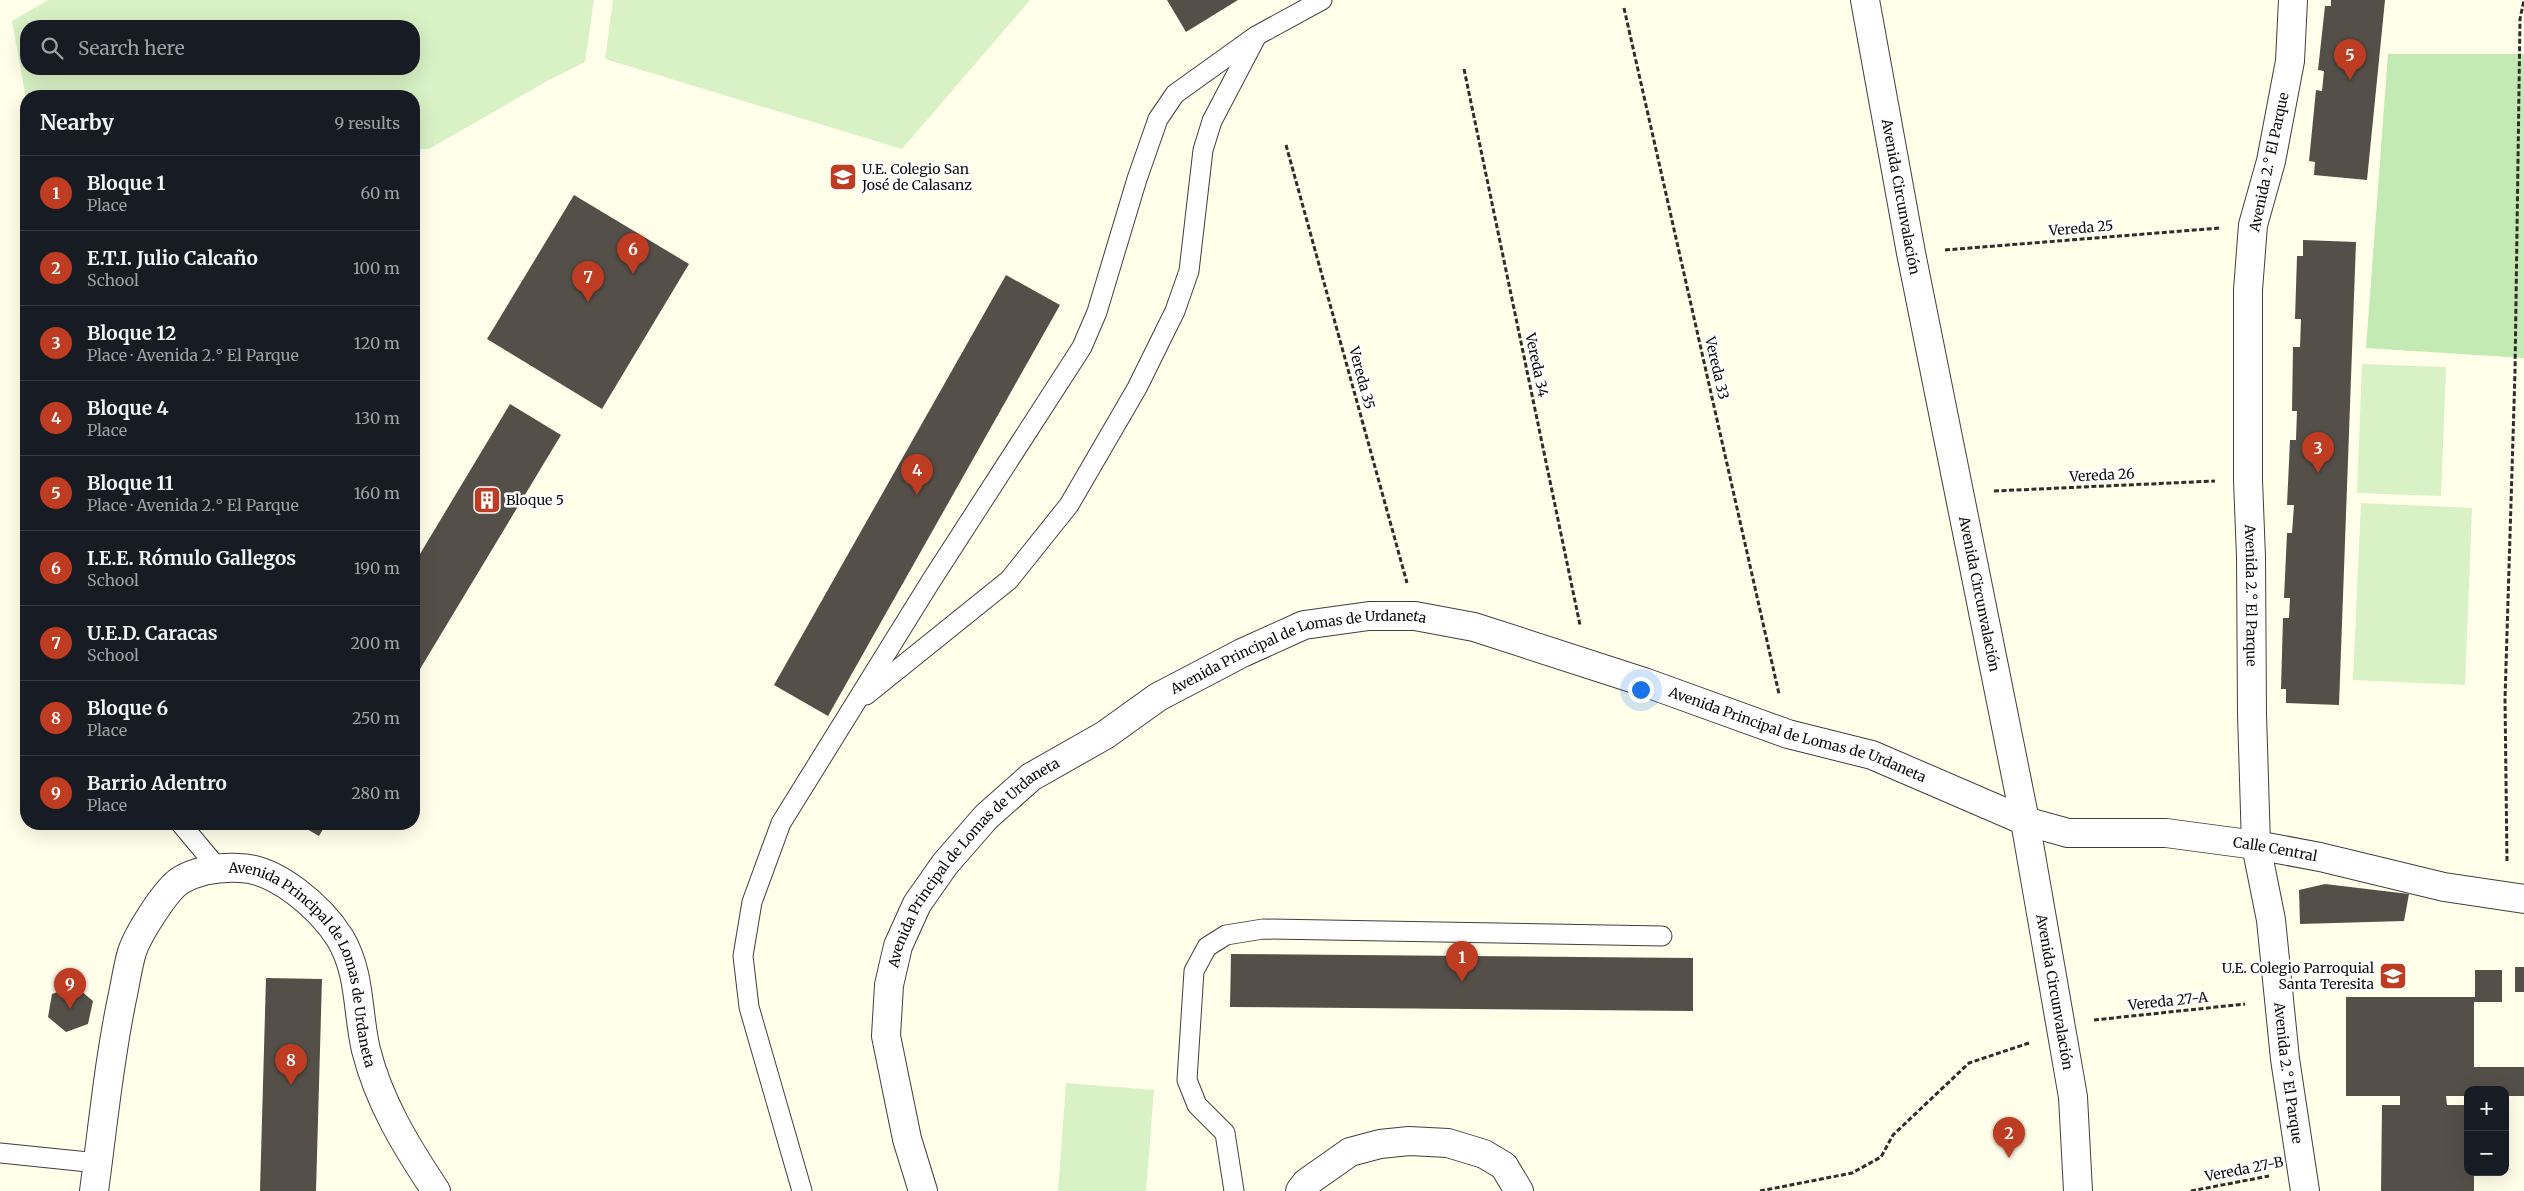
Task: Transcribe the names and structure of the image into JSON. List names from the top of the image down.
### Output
{
  "streets": {
    "street": [
      "Avenida 2.° El Parque",
      "Avenida Circunvalación",
      "Avenida Principal de Lomas de Urdaneta",
      "Calle Central"
    ],
    "path": [
      "Vereda 25",
      "Vereda 34",
      "Vereda 33",
      "Vereda 35",
      "Vereda 26",
      "Vereda 27-A",
      "Vereda 27-B"
    ]
  },
  "crossings": [
    ["Avenida 2.° El Parque", "Vereda 25"],
    ["Avenida 2.° El Parque", "Vereda 26"],
    ["Avenida 2.° El Parque", "Calle Central"],
    ["Avenida 2.° El Parque", "Vereda 27-A"],
    ["Avenida 2.° El Parque", "Vereda 27-B"],
    ["Avenida Circunvalación", "Vereda 25"],
    ["Avenida Circunvalación", "Vereda 26"],
    ["Avenida Circunvalación", "Avenida Principal de Lomas de Urdaneta"],
    ["Avenida Circunvalación", "Calle Central"],
    ["Avenida Circunvalación", "Vereda 27-A"],
    ["Vereda 34", "Avenida Principal de Lomas de Urdaneta"],
    ["Vereda 33", "Avenida Principal de Lomas de Urdaneta"],
    ["Vereda 35", "Avenida Principal de Lomas de Urdaneta"],
    ["Avenida Principal de Lomas de Urdaneta", "Calle Central"]
  ],
  "places": {
    "school or university": ["U.E. Colegio San José de Calasanz", "U.E. Colegio Parroquial Santa Teresita"],
    "building": ["Bloque 5"]
  },
  "page": {
    "search": "Search here",
    "pins": [
      "5",
      "6",
      "7",
      "3",
      "4",
      "1",
      "9",
      "8",
      "2"
    ],
    "heading": ["Nearby", "9 results"],
    "list": [
      {
        "mark": "1",
        "name": "Bloque 1",
        "note": "Place",
        "value": "60 m"
      },
      {
        "mark": "2",
        "name": "E.T.I. Julio Calcaño",
        "note": "School",
        "value": "100 m"
      },
      {
        "mark": "3",
        "name": "Bloque 12",
        "note": "Place · Avenida 2.° El Parque",
        "value": "120 m"
      },
      {
        "mark": "4",
        "name": "Bloque 4",
        "note": "Place",
        "value": "130 m"
      },
      {
        "mark": "5",
        "name": "Bloque 11",
        "note": "Place · Avenida 2.° El Parque",
        "value": "160 m"
      },
      {
        "mark": "6",
        "name": "I.E.E. Rómulo Gallegos",
        "note": "School",
        "value": "190 m"
      },
      {
        "mark": "7",
        "name": "U.E.D. Caracas",
        "note": "School",
        "value": "200 m"
      },
      {
        "mark": "8",
        "name": "Bloque 6",
        "note": "Place",
        "value": "250 m"
      },
      {
        "mark": "9",
        "name": "Barrio Adentro",
        "note": "Place",
        "value": "280 m"
      }
    ],
    "map_buttons": ["+", "−"]
  }
}
